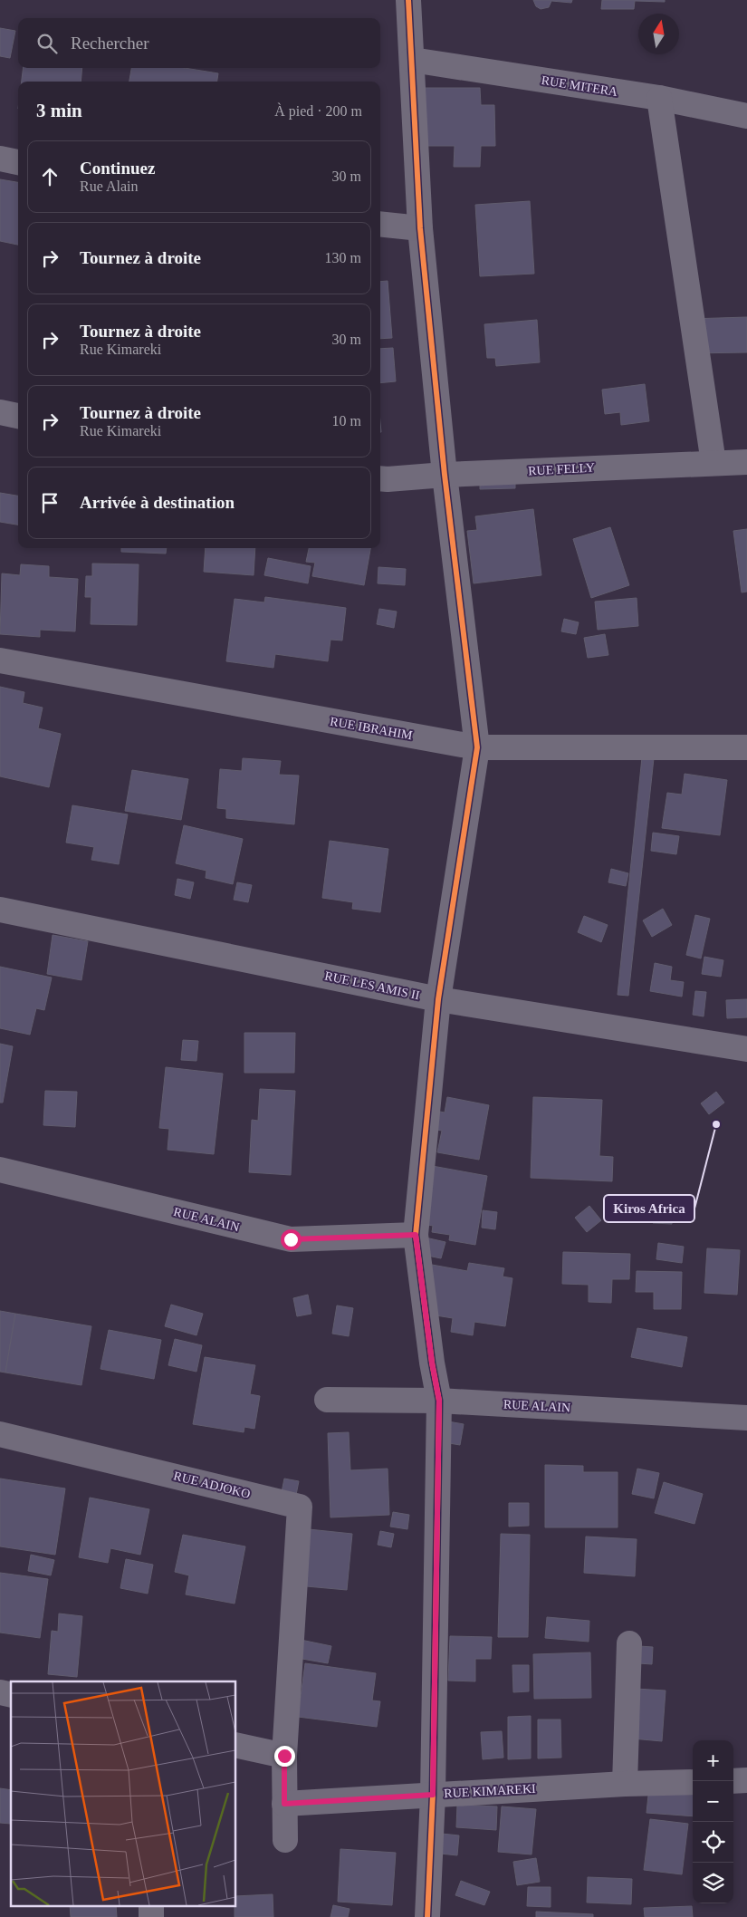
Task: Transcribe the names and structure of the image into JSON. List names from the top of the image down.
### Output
{
  "streets": {
    "street": [
      "RUE MITERA",
      "RUE FELLY",
      "RUE IBRAHIM",
      "RUE LES AMIS II",
      "RUE ALAIN",
      "RUE ADJOKO",
      "RUE KIMAREKI"
    ]
  },
  "places": ["Kiros Africa"],
  "north": "top",
  "page": {
    "search": "Rechercher",
    "heading": ["3 min", "À pied · 200 m"],
    "list": [
      ["Continuez", "Rue Alain", "30 m"],
      ["Tournez à droite", "130 m"],
      ["Tournez à droite", "Rue Kimareki", "30 m"],
      ["Tournez à droite", "Rue Kimareki", "10 m"],
      "Arrivée à destination"
    ],
    "map_buttons": ["+", "−"]
  }
}
